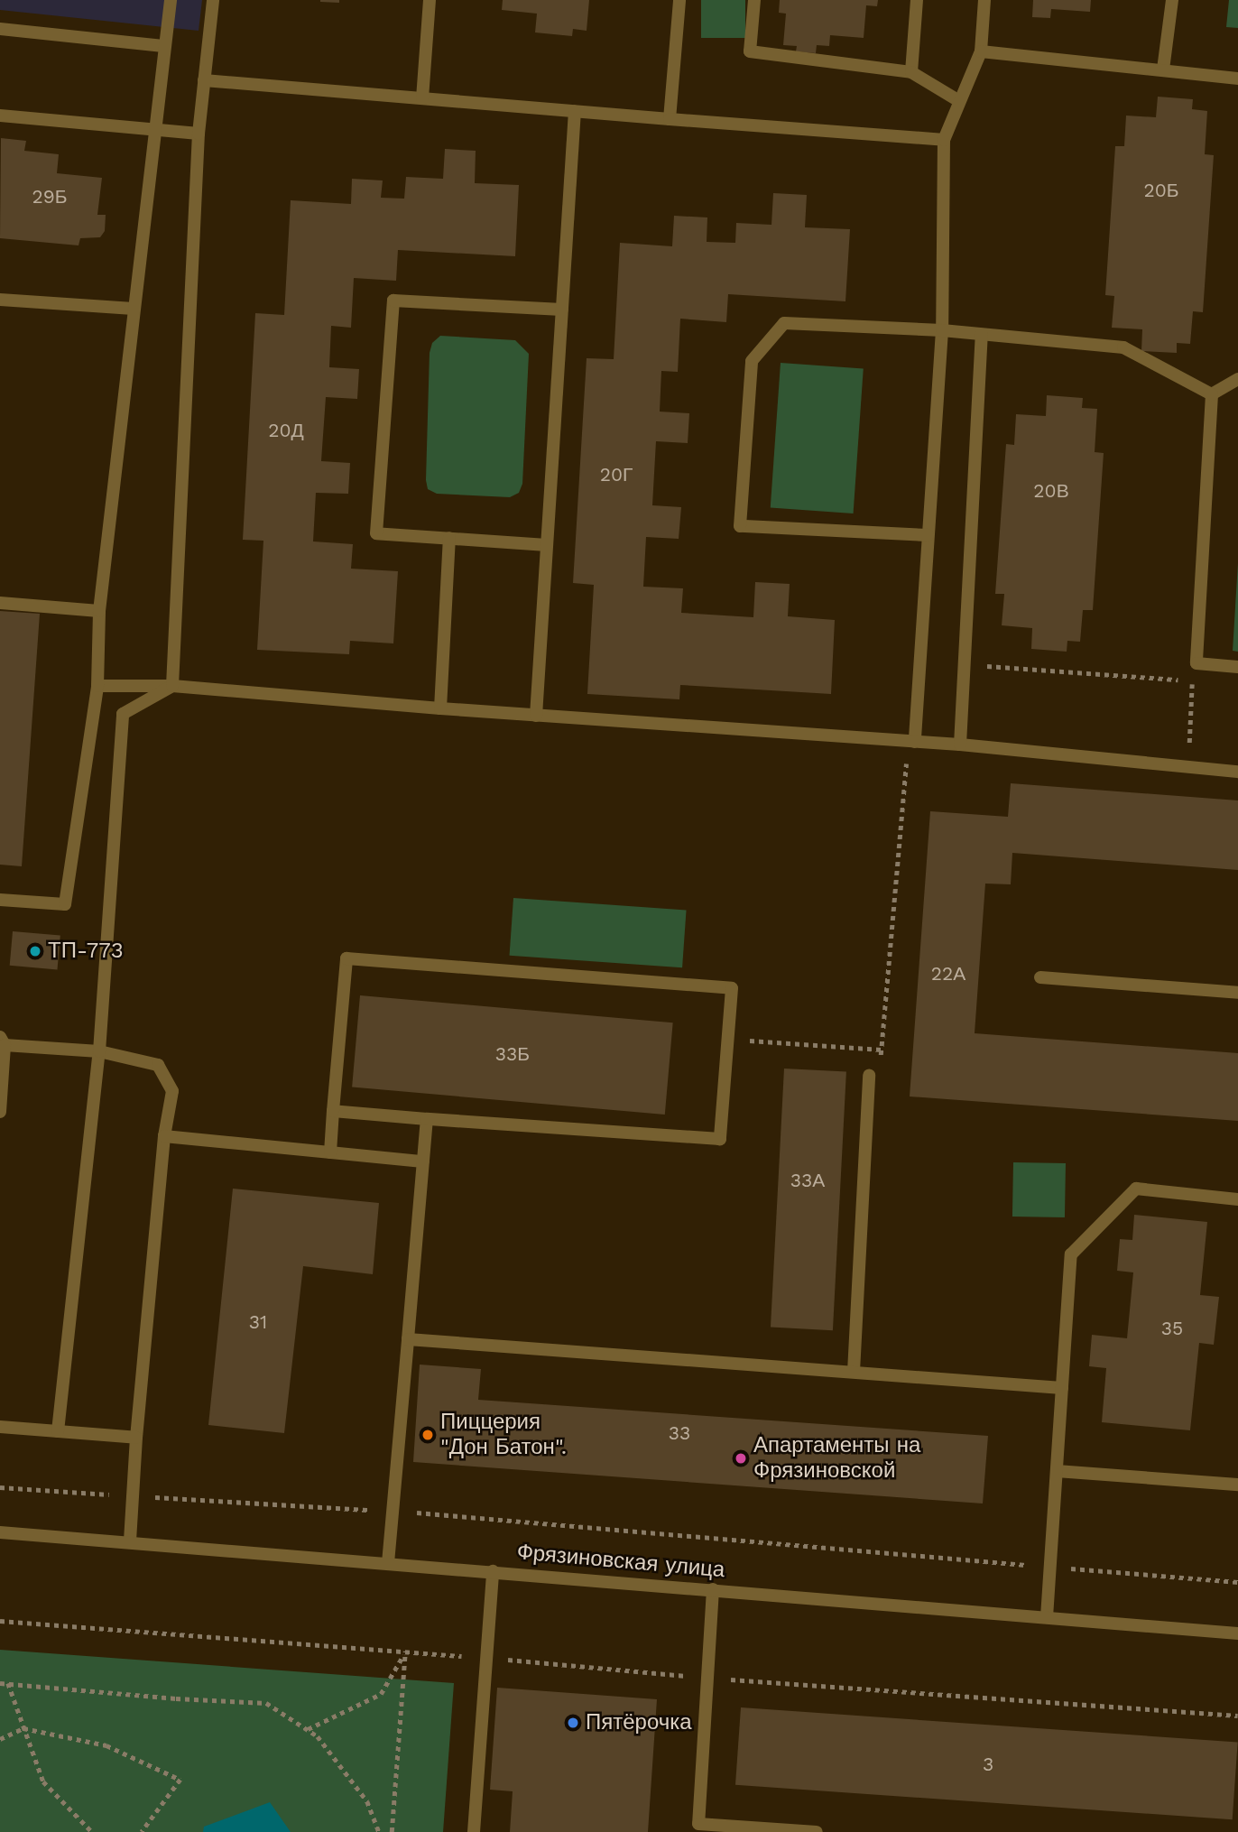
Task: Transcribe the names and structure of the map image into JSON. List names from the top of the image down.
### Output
{
  "streets": {
    "street": ["Фрязиновская улица"]
  },
  "places": [
    "ТП-773",
    "Пиццерия \"Дон Батон\".",
    "Апартаменты на Фрязиновской",
    "Пятёрочка"
  ],
  "house_numbers": [
    "20Б",
    "29Б",
    "20Д",
    "20Г",
    "20В",
    "22А",
    "33Б",
    "33А",
    "31",
    "35",
    "33",
    "3"
  ]
}
